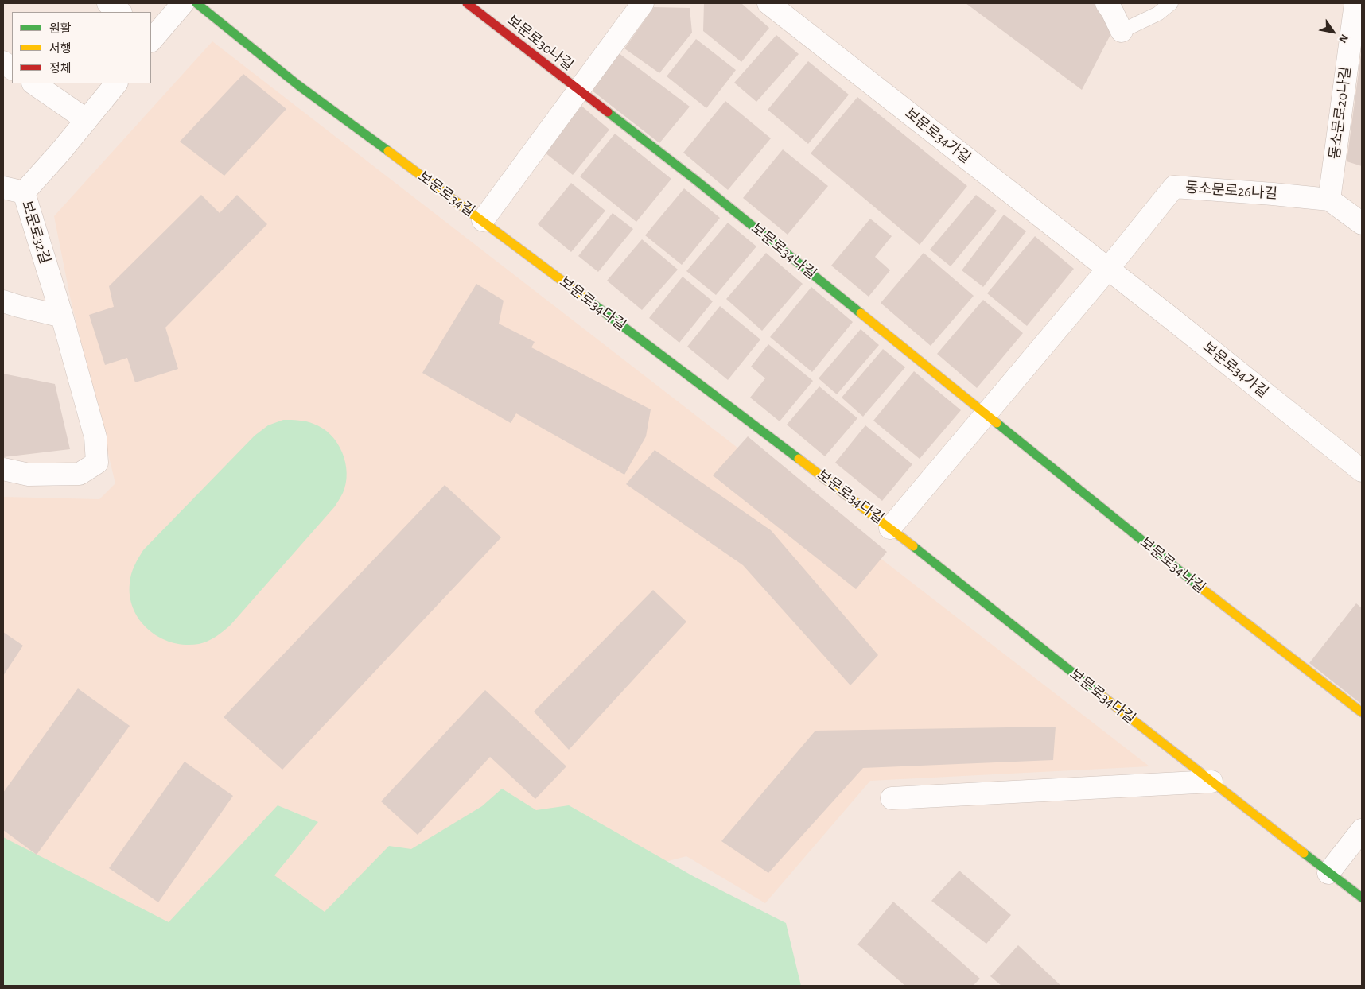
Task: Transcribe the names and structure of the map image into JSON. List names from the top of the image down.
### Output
{
  "streets": {
    "street": [
      "보문로30나길",
      "동소문로20나길",
      "보문로34가길",
      "동소문로26나길",
      "보문로34길",
      "보문로32길",
      "보문로34나길",
      "보문로34다길"
    ]
  },
  "crossings": [
    ["보문로30나길", "보문로34길"],
    ["보문로30나길", "보문로34나길"],
    ["동소문로20나길", "동소문로26나길"],
    ["보문로34가길", "동소문로26나길"],
    ["보문로34길", "보문로34나길"],
    ["보문로34길", "보문로34다길"]
  ],
  "legend": ["원활", "서행", "정체"],
  "north": "bottom right"
}
